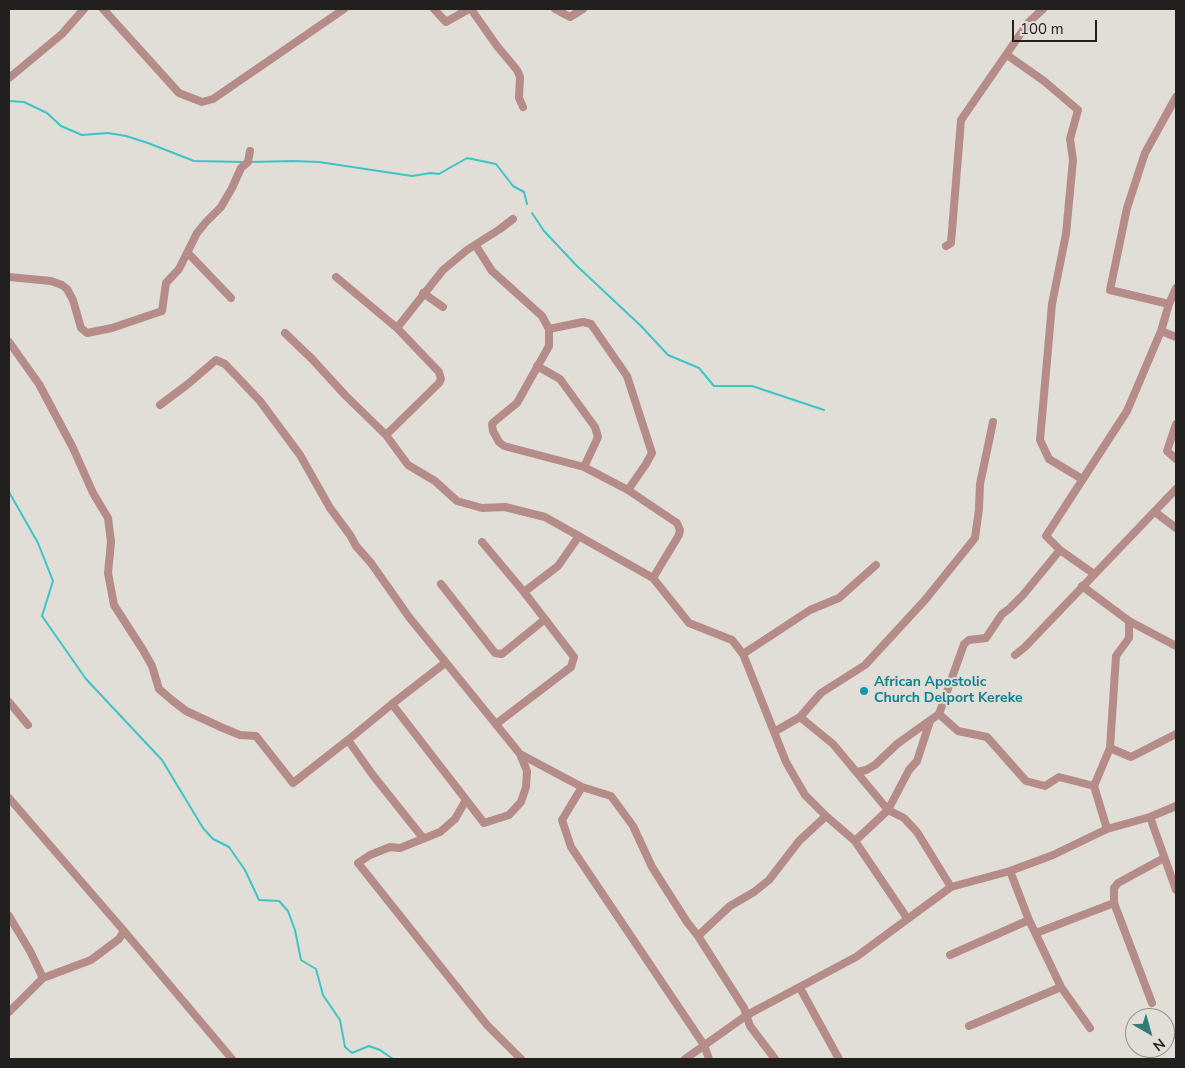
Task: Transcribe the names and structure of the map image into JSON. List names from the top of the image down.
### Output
{
  "places": ["African Apostolic Church Delport Kereke"],
  "scale_bar": "100 m",
  "north": "bottom right"
}
